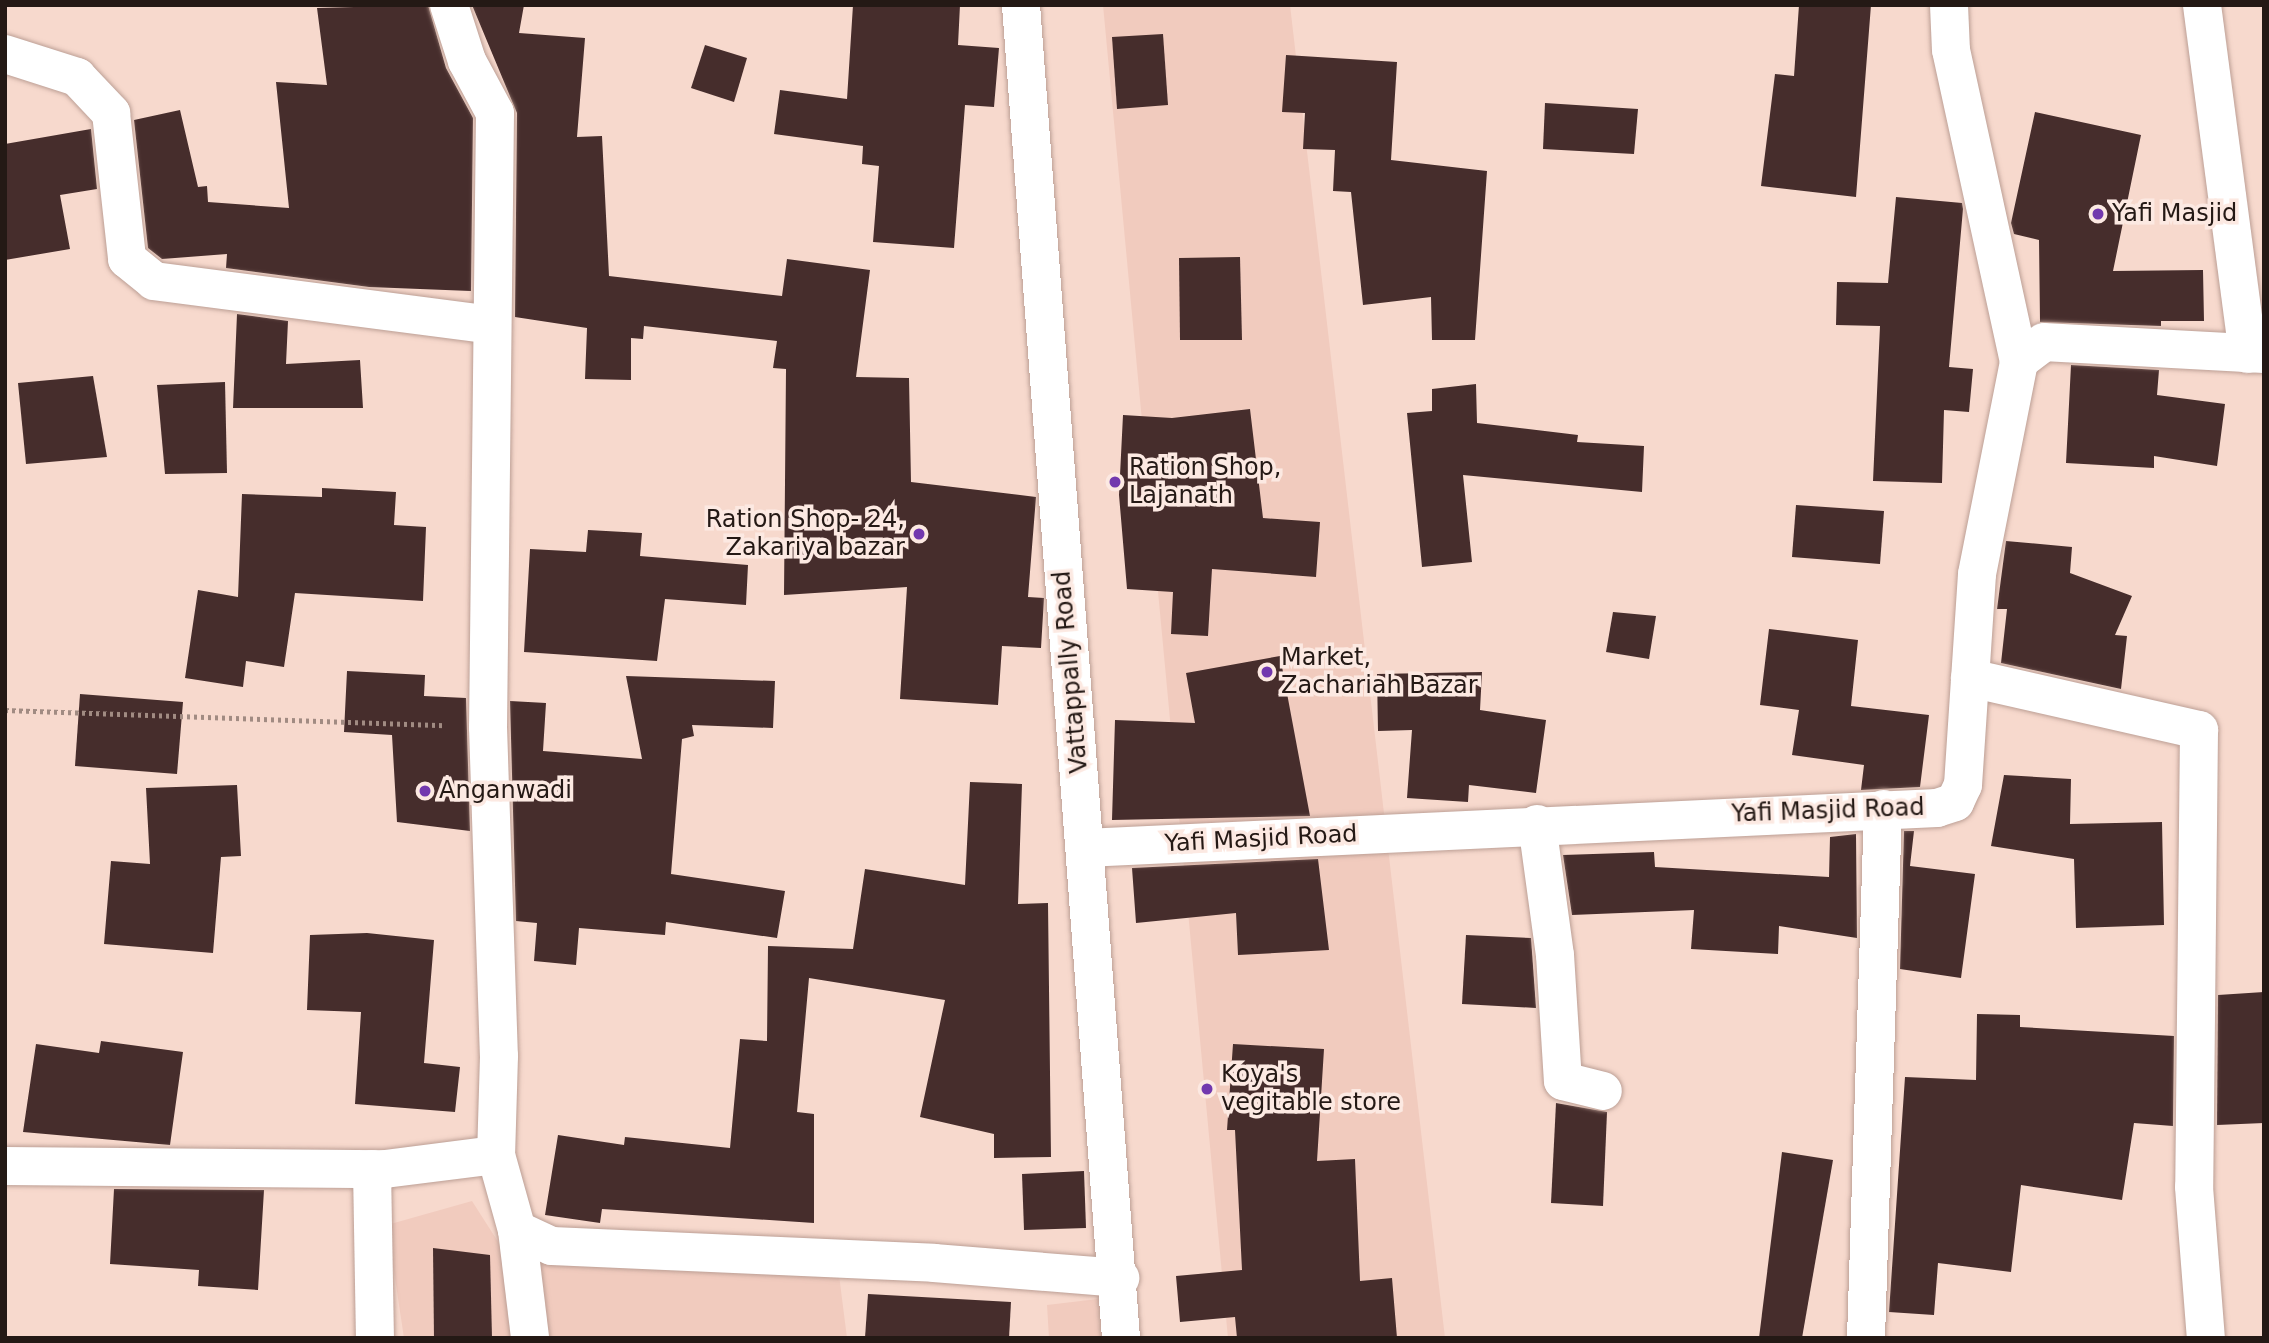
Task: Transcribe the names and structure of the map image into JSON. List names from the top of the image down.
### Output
{
  "streets": {
    "street": ["Vattappally Road", "Yafi Masjid Road"]
  },
  "crossings": [
    ["Vattappally Road", "Yafi Masjid Road"]
  ],
  "places": [
    "Yafi Masjid",
    "Ration Shop, Lajanath",
    "Ration Shop- 24, Zakariya bazar",
    "Market, Zachariah Bazar",
    "Anganwadi",
    "Koya's vegitable store"
  ]
}
